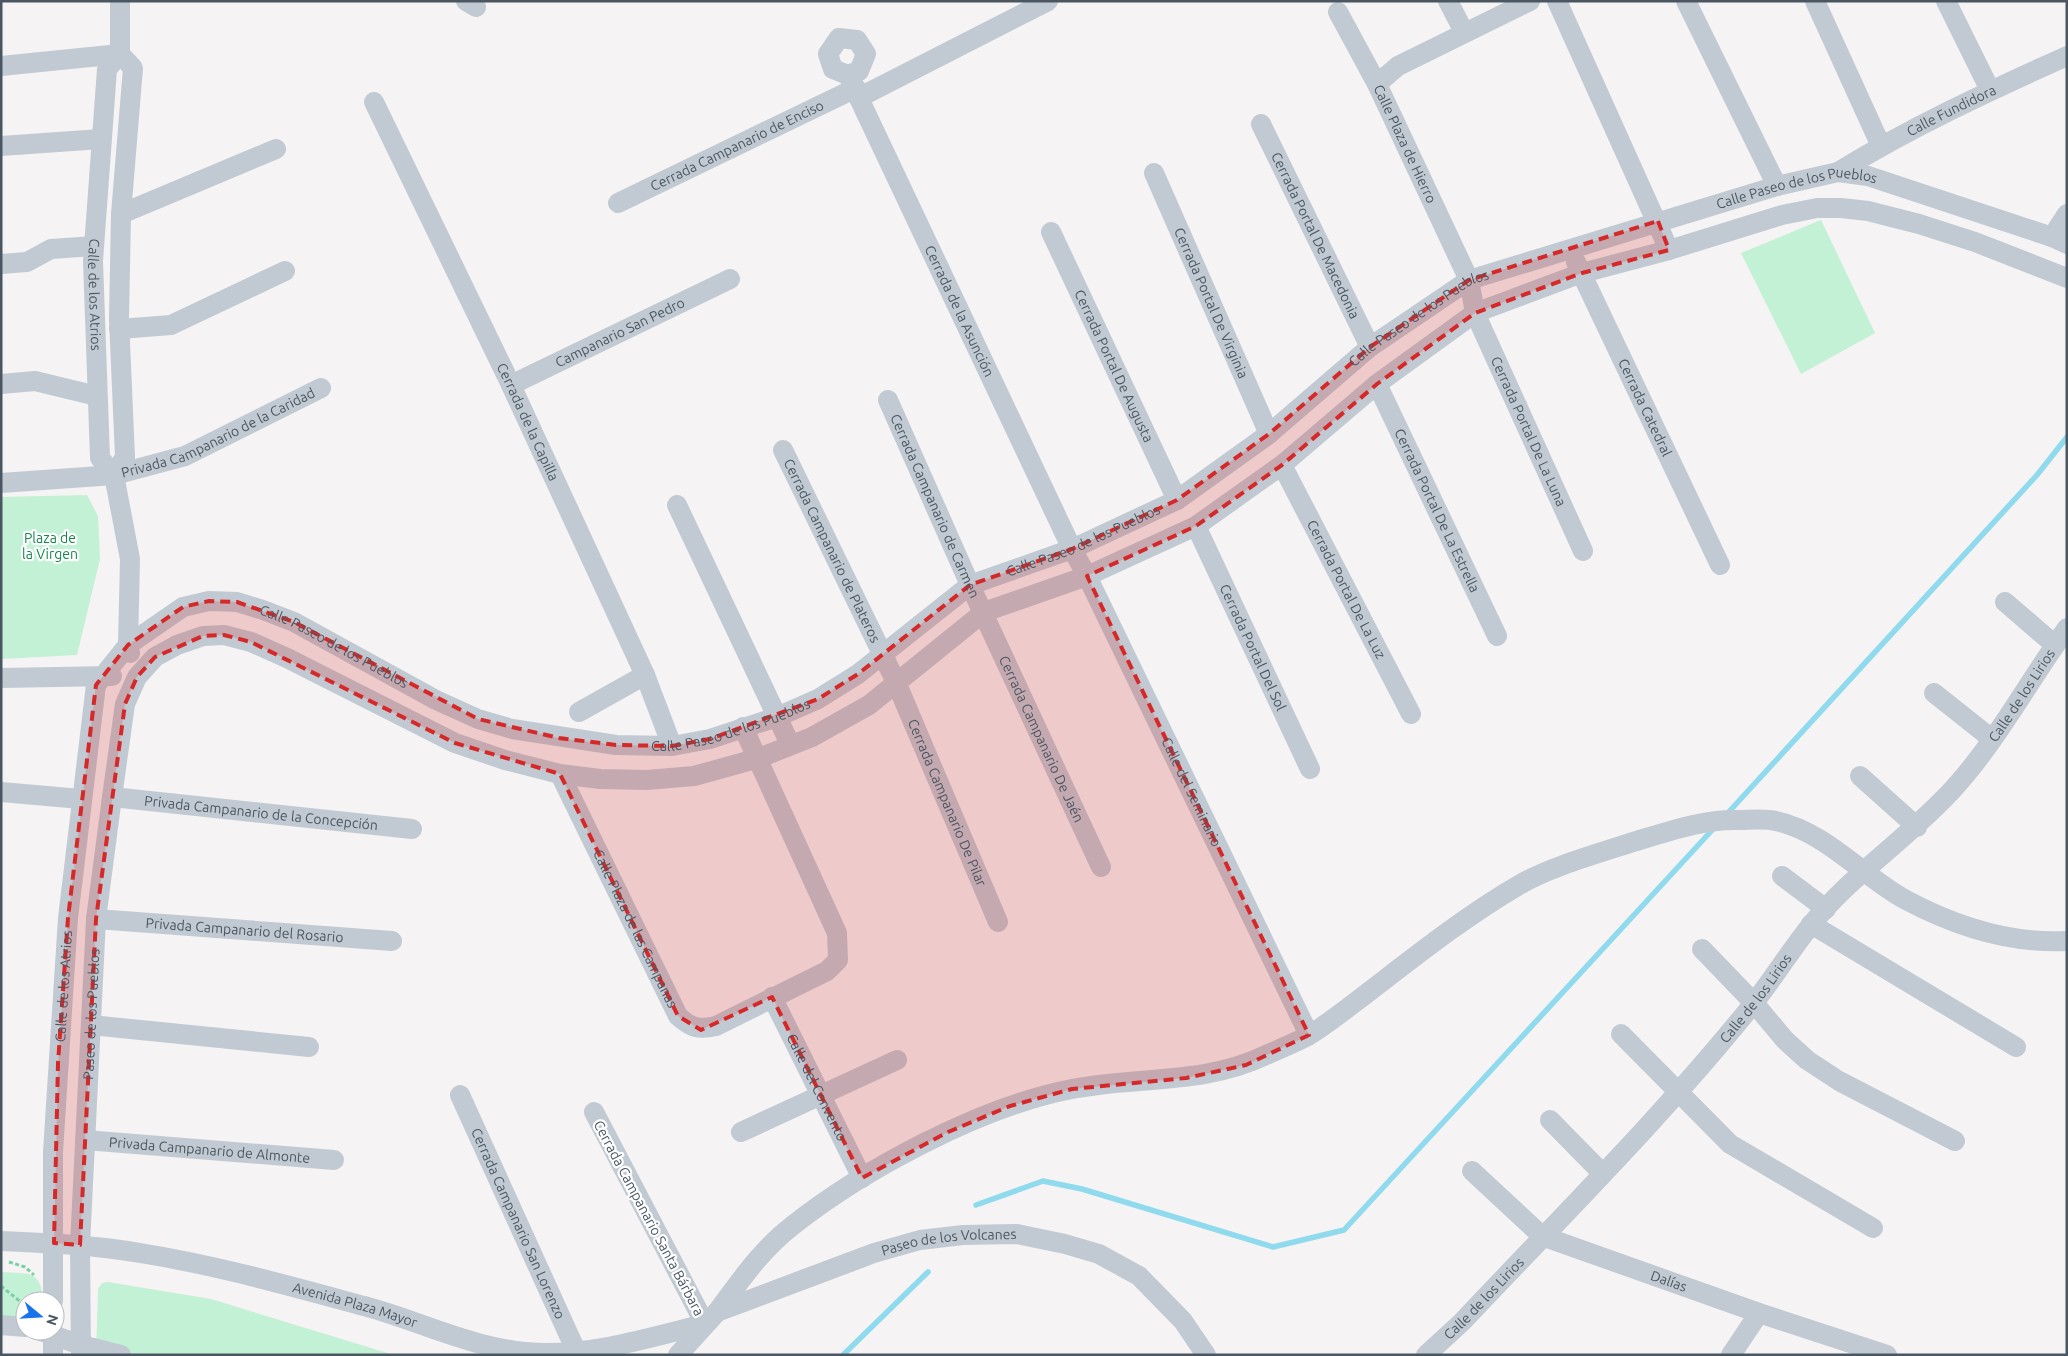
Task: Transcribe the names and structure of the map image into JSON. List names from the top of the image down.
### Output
{
  "streets": {
    "street": [
      "Calle Fundidora",
      "Calle Plaza de Hierro",
      "Cerrada Campanario de Enciso",
      "Calle Paseo de los Pueblos",
      "Cerrada Portal De Macedonia",
      "Calle de los Atrios",
      "Cerrada Portal De Virginia",
      "Cerrada de la Asunción",
      "Campanario San Pedro",
      "Cerrada Portal De Augusta",
      "Cerrada Catedral",
      "Cerrada de la Capilla",
      "Privada Campanario de la Caridad",
      "Cerrada Portal De La Luna",
      "Cerrada Campanario de Carmen",
      "Cerrada Portal De La Estrella",
      "Cerrada Campanario de Plateros",
      "Cerrada Portal De La Luz",
      "Cerrada Portal Del Sol",
      "Calle de los Lirios",
      "Cerrada Campanario De Jaén",
      "Calle del Seminario",
      "Cerrada Campanario De Pilar",
      "Privada Campanario de la Concepción",
      "Calle Plaza de las Campanas",
      "Privada Campanario del Rosario",
      "Paseo de los Pueblos",
      "Calle del Convento",
      "Privada Campanario de Almonte",
      "Cerrada Campanario Santa Bárbara",
      "Cerrada Campanario San Lorenzo",
      "Paseo de los Volcanes",
      "Dalías",
      "Avenida Plaza Mayor"
    ]
  },
  "crossings": [
    ["Calle Fundidora", "Calle Paseo de los Pueblos"],
    ["Calle Plaza de Hierro", "Calle Paseo de los Pueblos"],
    ["Calle Plaza de Hierro", "Cerrada Portal De La Luna"],
    ["Cerrada Campanario de Enciso", "Cerrada de la Asunción"],
    ["Calle Paseo de los Pueblos", "Cerrada Portal De Macedonia"],
    ["Calle Paseo de los Pueblos", "Calle de los Atrios"],
    ["Calle Paseo de los Pueblos", "Cerrada Portal De Virginia"],
    ["Calle Paseo de los Pueblos", "Cerrada de la Asunción"],
    ["Calle Paseo de los Pueblos", "Cerrada Portal De Augusta"],
    ["Calle Paseo de los Pueblos", "Cerrada Catedral"],
    ["Calle Paseo de los Pueblos", "Cerrada de la Capilla"],
    ["Calle Paseo de los Pueblos", "Cerrada Portal De La Luna"],
    ["Calle Paseo de los Pueblos", "Cerrada Campanario de Carmen"],
    ["Calle Paseo de los Pueblos", "Cerrada Portal De La Estrella"],
    ["Calle Paseo de los Pueblos", "Cerrada Campanario de Plateros"],
    ["Calle Paseo de los Pueblos", "Cerrada Portal De La Luz"],
    ["Calle Paseo de los Pueblos", "Cerrada Portal Del Sol"],
    ["Calle Paseo de los Pueblos", "Cerrada Campanario De Jaén"],
    ["Calle Paseo de los Pueblos", "Calle del Seminario"],
    ["Calle Paseo de los Pueblos", "Cerrada Campanario De Pilar"],
    ["Calle Paseo de los Pueblos", "Calle Plaza de las Campanas"],
    ["Calle Paseo de los Pueblos", "Paseo de los Pueblos"],
    ["Calle de los Atrios", "Privada Campanario de la Caridad"],
    ["Calle de los Atrios", "Paseo de los Pueblos"],
    ["Calle de los Atrios", "Avenida Plaza Mayor"],
    ["Cerrada de la Asunción", "Calle del Seminario"],
    ["Campanario San Pedro", "Cerrada de la Capilla"],
    ["Cerrada Campanario de Carmen", "Cerrada Campanario De Jaén"],
    ["Cerrada Campanario de Plateros", "Cerrada Campanario De Pilar"],
    ["Calle de los Lirios", "Dalías"],
    ["Privada Campanario de la Concepción", "Paseo de los Pueblos"],
    ["Calle Plaza de las Campanas", "Calle del Convento"],
    ["Privada Campanario del Rosario", "Paseo de los Pueblos"],
    ["Paseo de los Pueblos", "Privada Campanario de Almonte"],
    ["Paseo de los Pueblos", "Avenida Plaza Mayor"],
    ["Cerrada Campanario Santa Bárbara", "Paseo de los Volcanes"],
    ["Cerrada Campanario Santa Bárbara", "Avenida Plaza Mayor"],
    ["Cerrada Campanario San Lorenzo", "Avenida Plaza Mayor"],
    ["Paseo de los Volcanes", "Avenida Plaza Mayor"]
  ],
  "parks": ["Plaza de la Virgen"],
  "north": "right"
}
